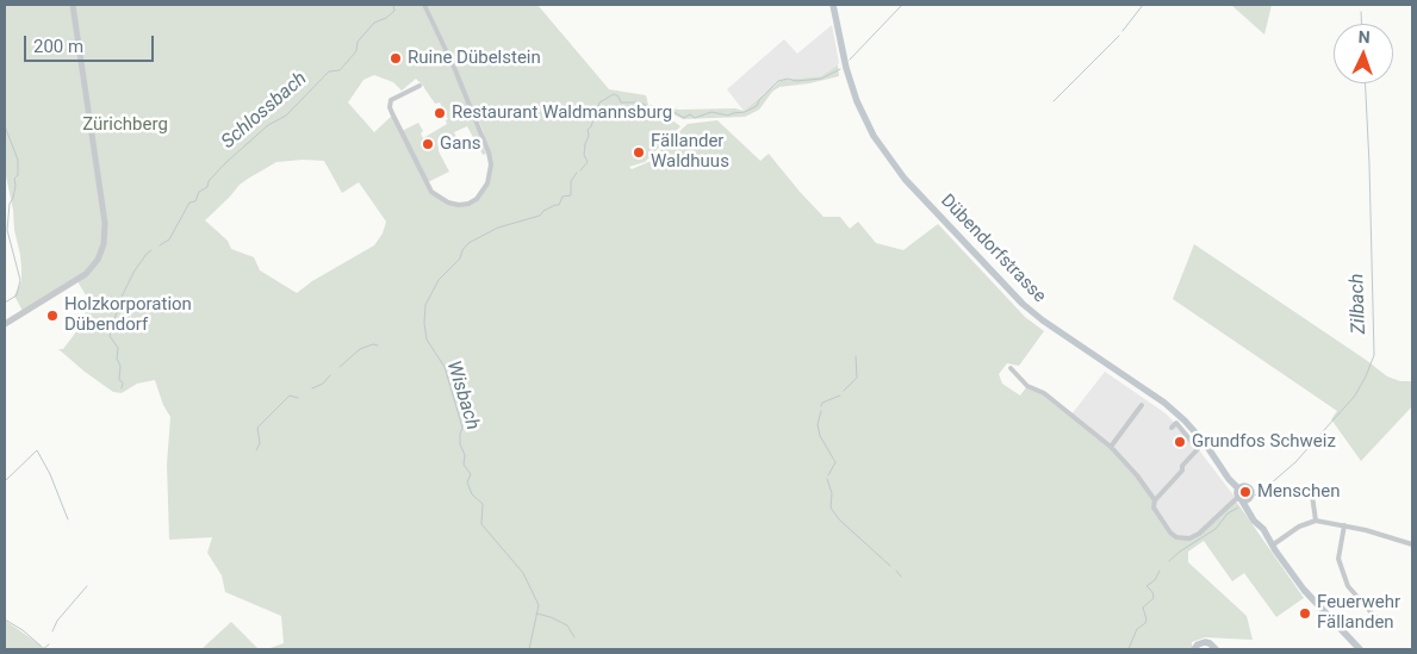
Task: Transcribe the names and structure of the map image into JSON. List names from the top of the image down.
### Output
{
  "streets": {
    "main road": ["Dübendorfstrasse"]
  },
  "water": ["Schlossbach", "Zilbach", "Wisbach"],
  "parks": ["Zürichberg"],
  "places": [
    "Ruine Dübelstein",
    "Restaurant Waldmannsburg",
    "Gans",
    "Fällander Waldhuus",
    "Holzkorporation Dübendorf",
    "Grundfos Schweiz",
    "Menschen",
    "Feuerwehr Fällanden"
  ],
  "scale_bar": "200 m",
  "north": "top"
}
